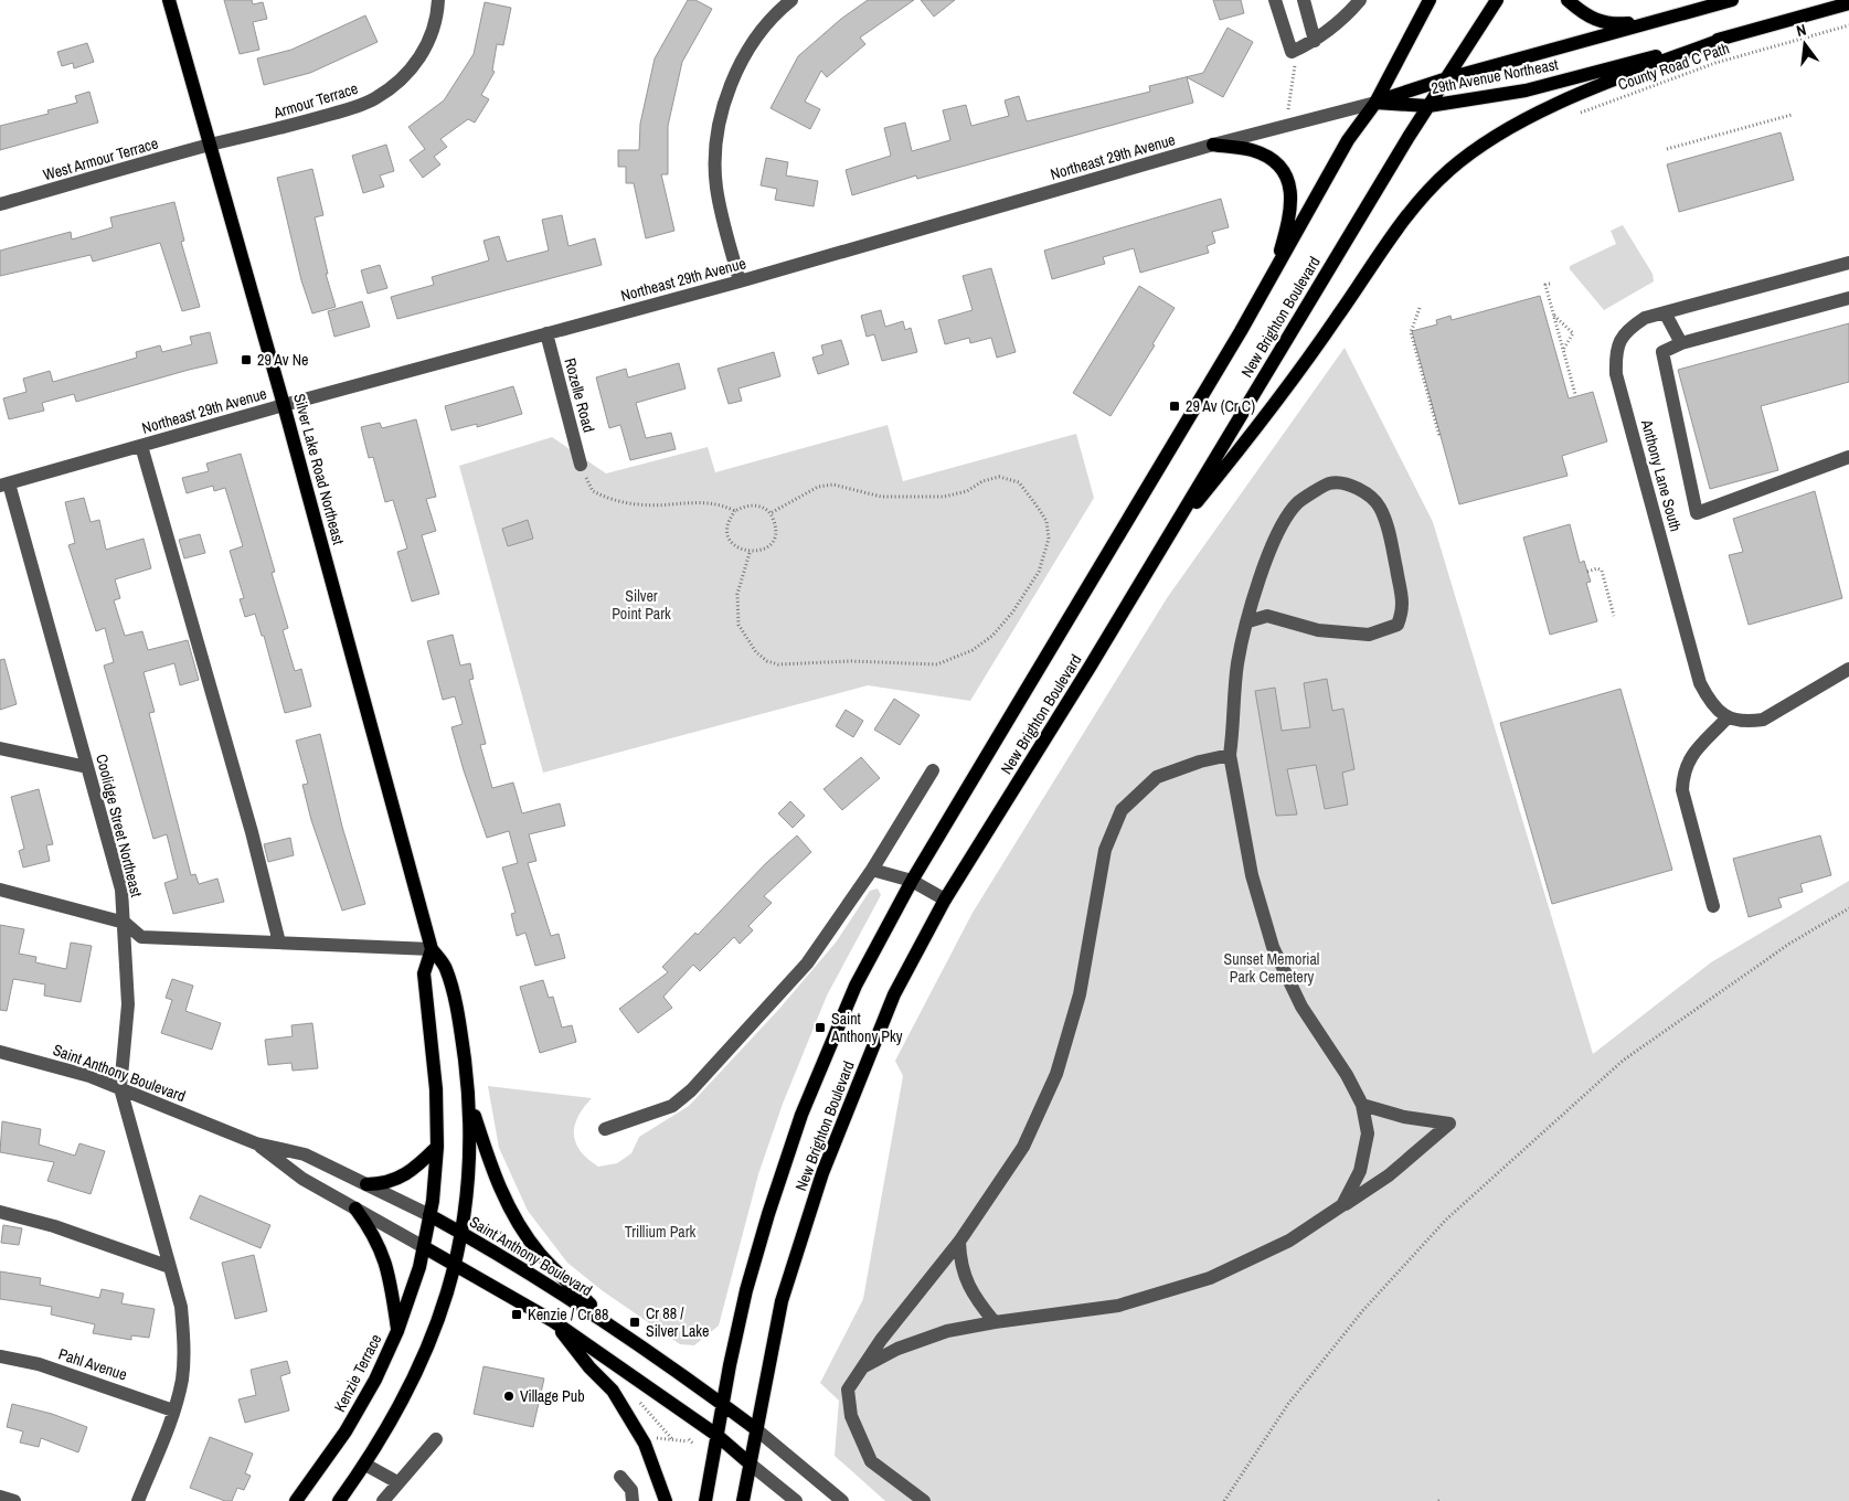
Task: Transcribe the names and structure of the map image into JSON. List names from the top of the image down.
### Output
{
  "streets": {
    "main road": [
      "29th Avenue Northeast",
      "New Brighton Boulevard",
      "Silver Lake Road Northeast",
      "Saint Anthony Boulevard",
      "Kenzie Terrace"
    ],
    "street": [
      "Armour Terrace",
      "Northeast 29th Avenue",
      "West Armour Terrace",
      "Rozelle Road",
      "Anthony Lane South",
      "Coolidge Street Northeast",
      "Pahl Avenue"
    ],
    "path": ["County Road C Path"]
  },
  "crossings": [
    ["29th Avenue Northeast", "Northeast 29th Avenue"],
    ["29th Avenue Northeast", "New Brighton Boulevard"],
    ["Armour Terrace", "West Armour Terrace"],
    ["Armour Terrace", "Silver Lake Road Northeast"],
    ["Northeast 29th Avenue", "New Brighton Boulevard"],
    ["Northeast 29th Avenue", "Rozelle Road"],
    ["Northeast 29th Avenue", "Silver Lake Road Northeast"],
    ["Northeast 29th Avenue", "Coolidge Street Northeast"],
    ["West Armour Terrace", "Silver Lake Road Northeast"],
    ["New Brighton Boulevard", "Saint Anthony Boulevard"],
    ["Silver Lake Road Northeast", "Saint Anthony Boulevard"],
    ["Coolidge Street Northeast", "Saint Anthony Boulevard"],
    ["Coolidge Street Northeast", "Pahl Avenue"],
    ["Saint Anthony Boulevard", "Kenzie Terrace"]
  ],
  "parks": ["Silver Point Park", "Sunset Memorial Park Cemetery", "Trillium Park"],
  "places": {
    "transit": [
      "29 Av Ne",
      "29 Av (Cr C)",
      "Saint Anthony Pky",
      "Kenzie / Cr 88",
      "Cr 88 / Silver Lake"
    ],
    "other": ["Village Pub"]
  },
  "north": "top"
}
